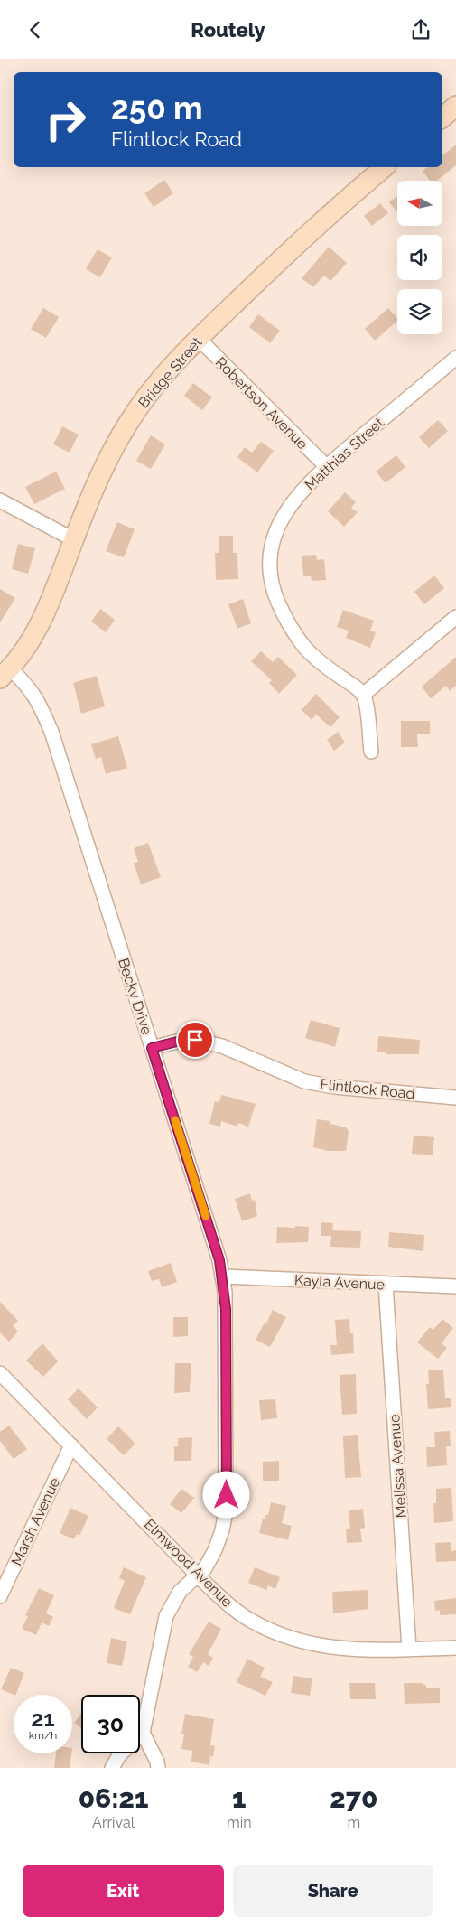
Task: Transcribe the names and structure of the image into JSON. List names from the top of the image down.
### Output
{
  "streets": {
    "street": [
      "Bridge Street",
      "Robertson Avenue",
      "Matthias Street",
      "Becky Drive",
      "Flintlock Road",
      "Kayla Avenue",
      "Melissa Avenue",
      "Marsh Avenue",
      "Elmwood Avenue"
    ]
  },
  "crossings": [
    ["Bridge Street", "Robertson Avenue"],
    ["Bridge Street", "Becky Drive"],
    ["Robertson Avenue", "Matthias Street"],
    ["Becky Drive", "Flintlock Road"],
    ["Becky Drive", "Kayla Avenue"],
    ["Becky Drive", "Elmwood Avenue"],
    ["Kayla Avenue", "Melissa Avenue"],
    ["Melissa Avenue", "Elmwood Avenue"],
    ["Marsh Avenue", "Elmwood Avenue"]
  ],
  "north": "left",
  "page": {
    "header": "Routely",
    "turn": ["250 m", "Flintlock Road"],
    "speed": "21 km/h",
    "limit": "30",
    "eta": [
      "06:21",
      "Arrival",
      "1",
      "min",
      "270",
      "m"
    ],
    "buttons": ["Exit", "Share"]
  }
}
